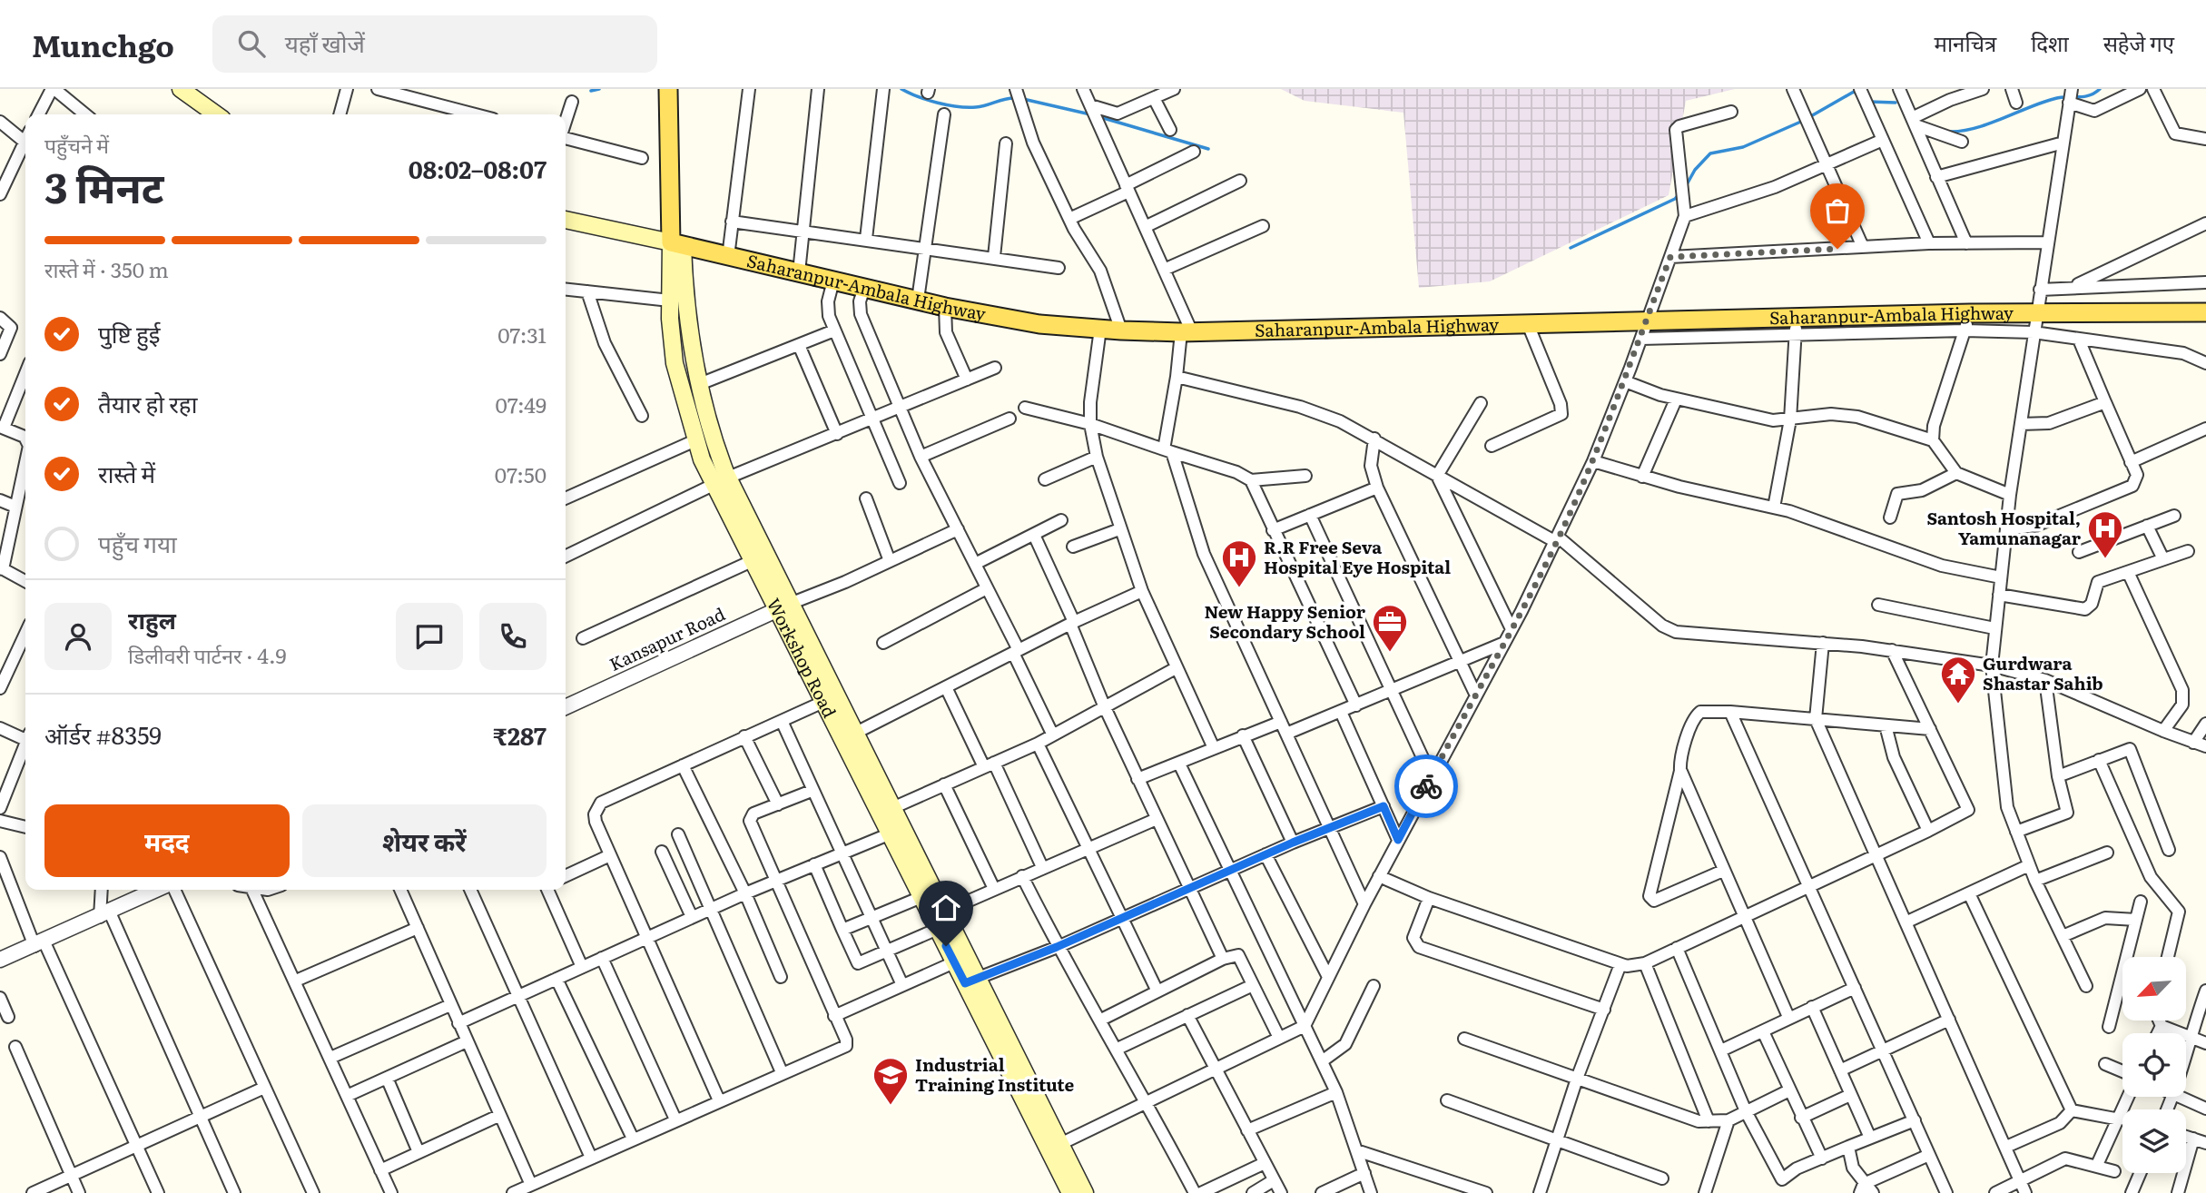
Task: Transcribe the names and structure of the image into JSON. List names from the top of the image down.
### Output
{
  "streets": {
    "main road": ["Saharanpur-Ambala Highway", "Workshop Road"],
    "street": ["Kansapur Road"]
  },
  "crossings": [
    ["Saharanpur-Ambala Highway", "Workshop Road"],
    ["Kansapur Road", "Workshop Road"]
  ],
  "places": {
    "hospital": ["Santosh Hospital, Yamunanagar", "R.R Free Seva Hospital Eye Hospital"],
    "office": ["New Happy Senior Secondary School"],
    "temple": ["Gurdwara Shastar Sahib"],
    "school or university": ["Industrial Training Institute"]
  },
  "north": "bottom left",
  "page": {
    "header": "Munchgo",
    "search": "यहाँ खोजें",
    "nav": ["मानचित्र", "दिशा", "सहेजे गए"],
    "heading": ["3 मिनट", "पहुँचने में", "08:02–08:07"],
    "panel": [
      "राहुल",
      "डिलीवरी पार्टनर · 4.9",
      "ऑर्डर #8359",
      "₹287"
    ],
    "bar": "रास्ते में · 350 m",
    "list": [
      ["पुष्टि हुई", "07:31"],
      ["तैयार हो रहा", "07:49"],
      ["रास्ते में", "07:50"],
      "पहुँच गया"
    ],
    "buttons": ["मदद", "शेयर करें"]
  }
}
